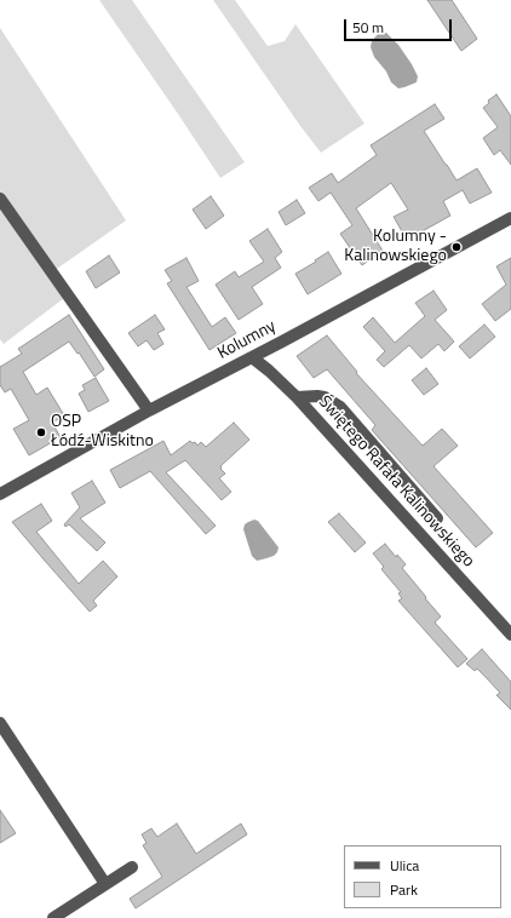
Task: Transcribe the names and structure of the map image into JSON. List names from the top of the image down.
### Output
{
  "streets": {
    "street": ["Kolumny", "Świętego Rafała Kalinowskiego"]
  },
  "crossings": [
    ["Kolumny", "Świętego Rafała Kalinowskiego"]
  ],
  "places": ["Kolumny - Kalinowskiego", "OSP Łódź-Wiskitno"],
  "legend": ["Ulica", "Park"],
  "scale_bar": "50 m"
}
